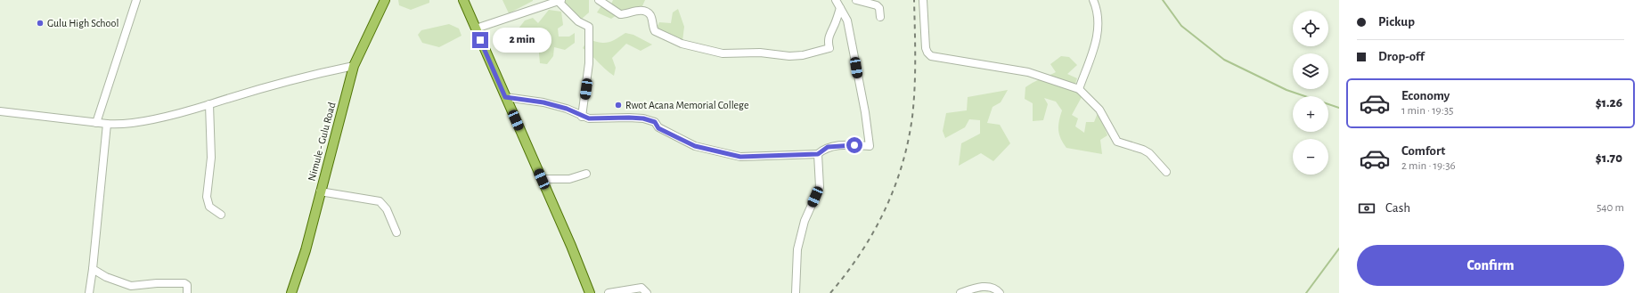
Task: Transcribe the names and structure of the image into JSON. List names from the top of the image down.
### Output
{
  "streets": {
    "main road": ["Nimule - Gulu Road"]
  },
  "places": ["Gulu High School", "Rwot Acana Memorial College"],
  "page": {
    "banner": ["Pickup", "Drop-off"],
    "map_buttons": ["+", "−"],
    "bubble": "2 min",
    "list": [
      {
        "name": "Economy",
        "note": "1 min · 19:35",
        "value": "$1.26"
      },
      {
        "name": "Comfort",
        "note": "2 min · 19:36",
        "value": "$1.70"
      }
    ],
    "pay": ["Cash", "540 m"],
    "buttons": "Confirm"
  }
}
